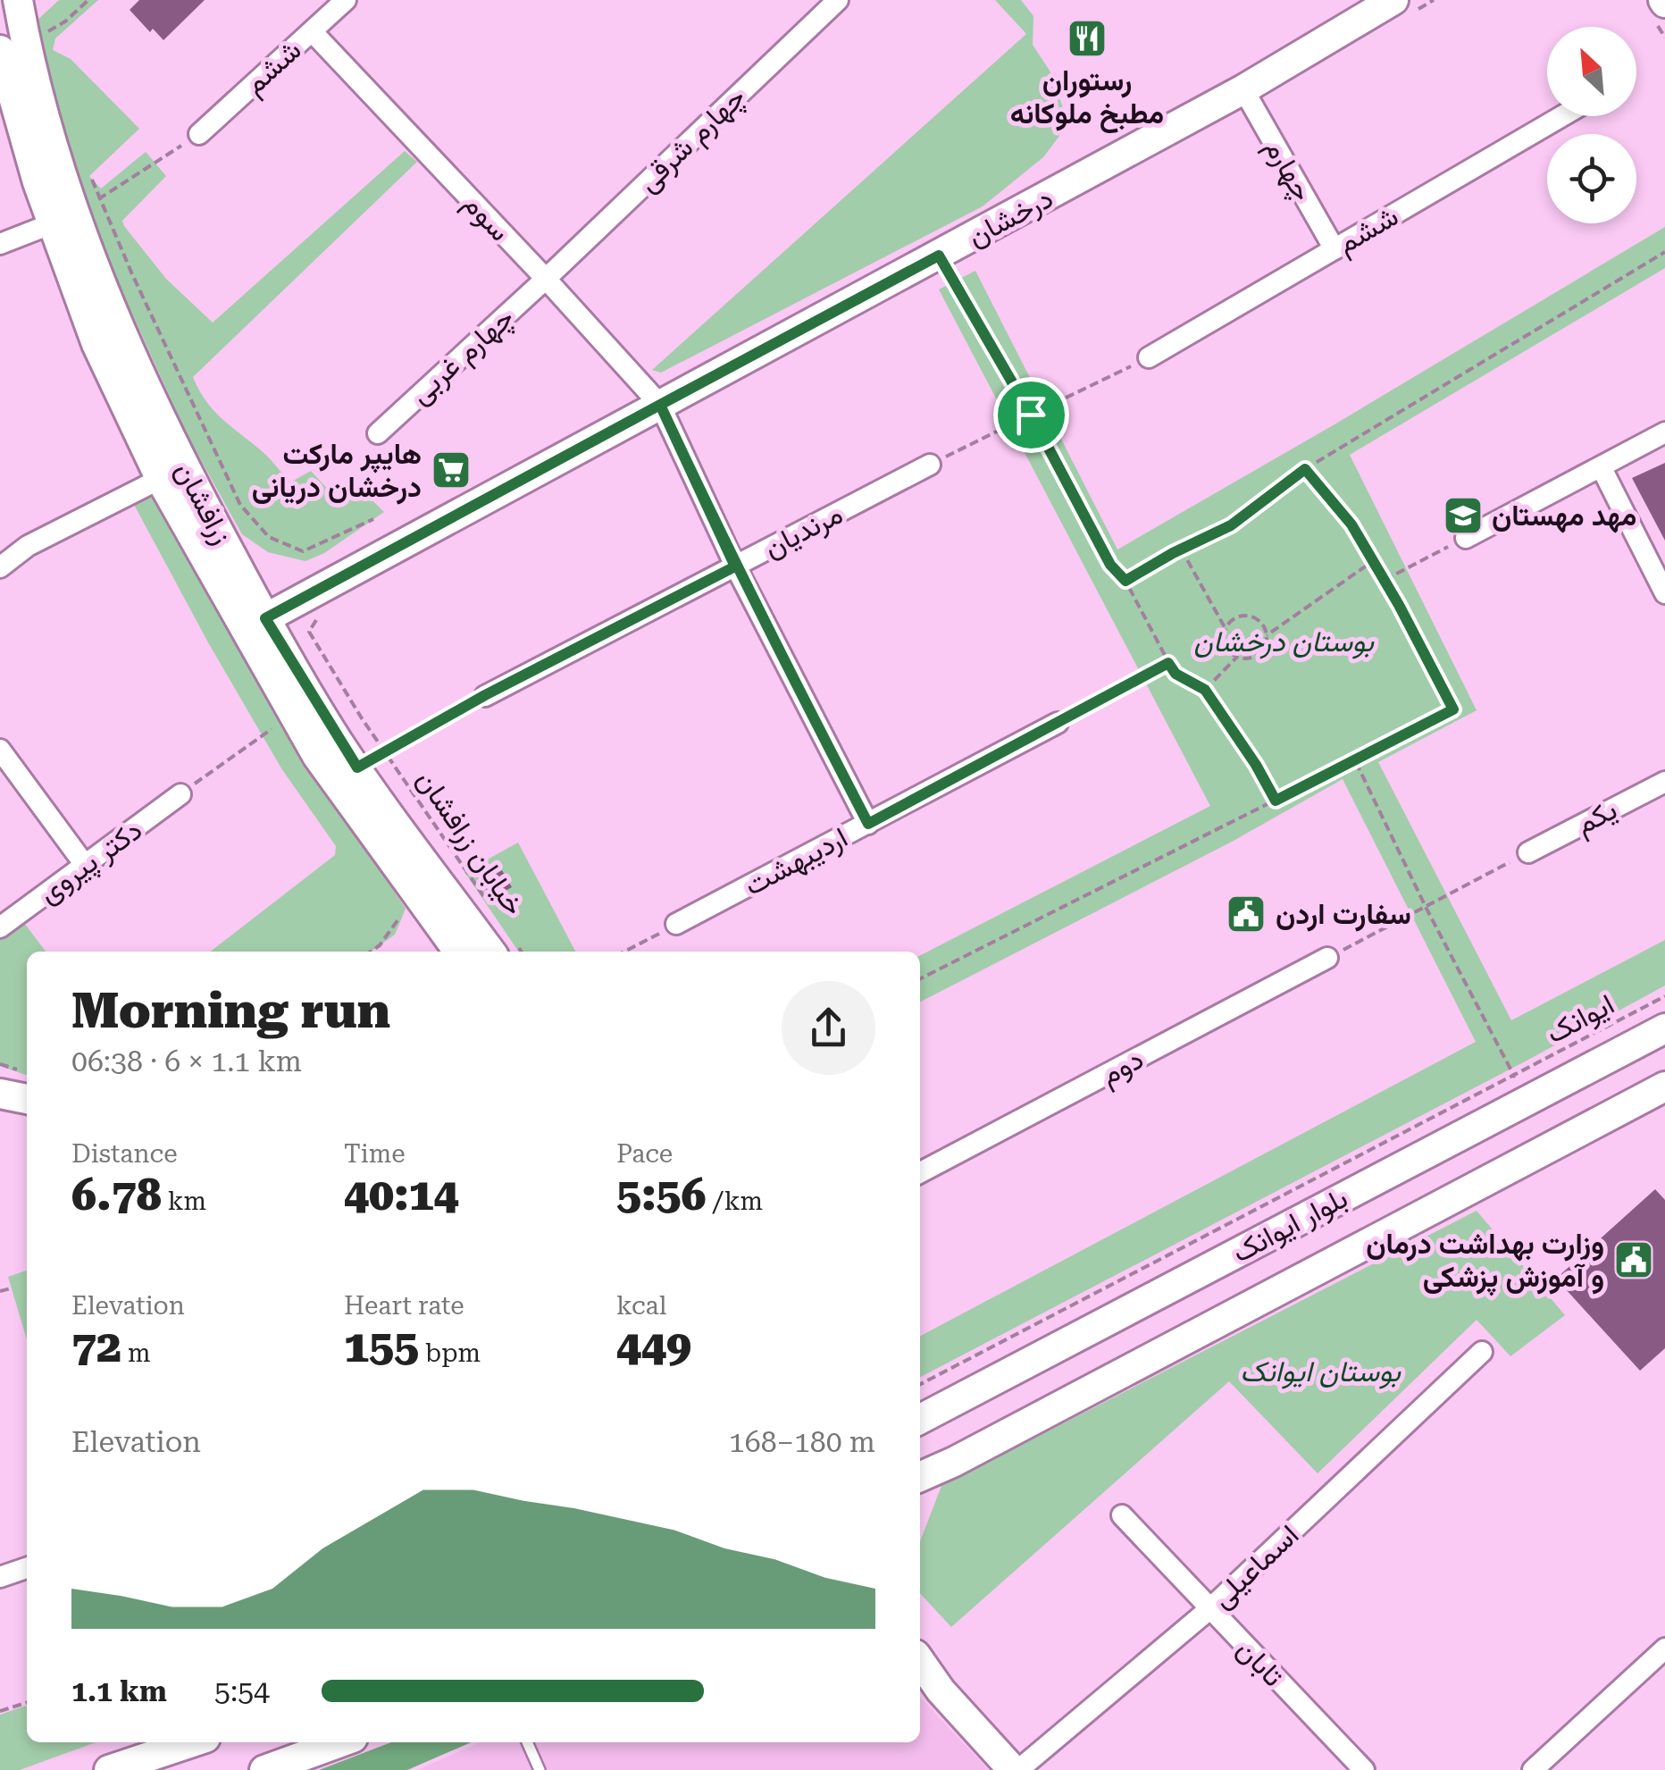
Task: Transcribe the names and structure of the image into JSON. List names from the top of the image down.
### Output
{
  "streets": {
    "street": [
      "ششم",
      "چهارم شرقی",
      "چهارم",
      "سوم",
      "درخشان",
      "چهارم غربی",
      "زرافشان",
      "مرنديان",
      "یکم",
      "دکتر پیروی",
      "اردیبهشت",
      "دوم",
      "بلوار ایوانک",
      "اسماعیلی",
      "تابان"
    ],
    "path": ["خیابان زرافشان", "ایوانک"]
  },
  "crossings": [
    ["ششم", "چهارم"],
    ["ششم", "سوم"],
    ["چهارم شرقی", "سوم"],
    ["چهارم شرقی", "چهارم غربی"],
    ["چهارم", "درخشان"],
    ["سوم", "درخشان"],
    ["سوم", "چهارم غربی"],
    ["سوم", "مرنديان"],
    ["سوم", "اردیبهشت"],
    ["درخشان", "زرافشان"],
    ["زرافشان", "خیابان زرافشان"],
    ["ایوانک", "بلوار ایوانک"],
    ["اسماعیلی", "تابان"]
  ],
  "parks": ["بوستان درخشان", "بوستان ایوانک"],
  "places": {
    "restaurant": ["رستوران مطبخ ملوکانه"],
    "supermarket": ["هایپر مارکت درخشان دریانی"],
    "school or university": ["مهد مهستان"],
    "public building": ["سفارت اردن", "وزارت بهداشت درمان و آموزش پزشکی"]
  },
  "north": "top left",
  "page": {
    "heading": ["Morning run", "06:38 · 6 × 1.1 km"],
    "stats": [
      ["Distance", "6.78 km"],
      ["Time", "40:14"],
      ["Pace", "5:56 /km"],
      ["Elevation", "72 m"],
      ["Heart rate", "155 bpm"],
      ["kcal", "449"]
    ],
    "chart": ["Elevation", "168–180 m"],
    "list": [
      {
        "name": "1.1 km",
        "note": "5:54"
      }
    ]
  }
}
